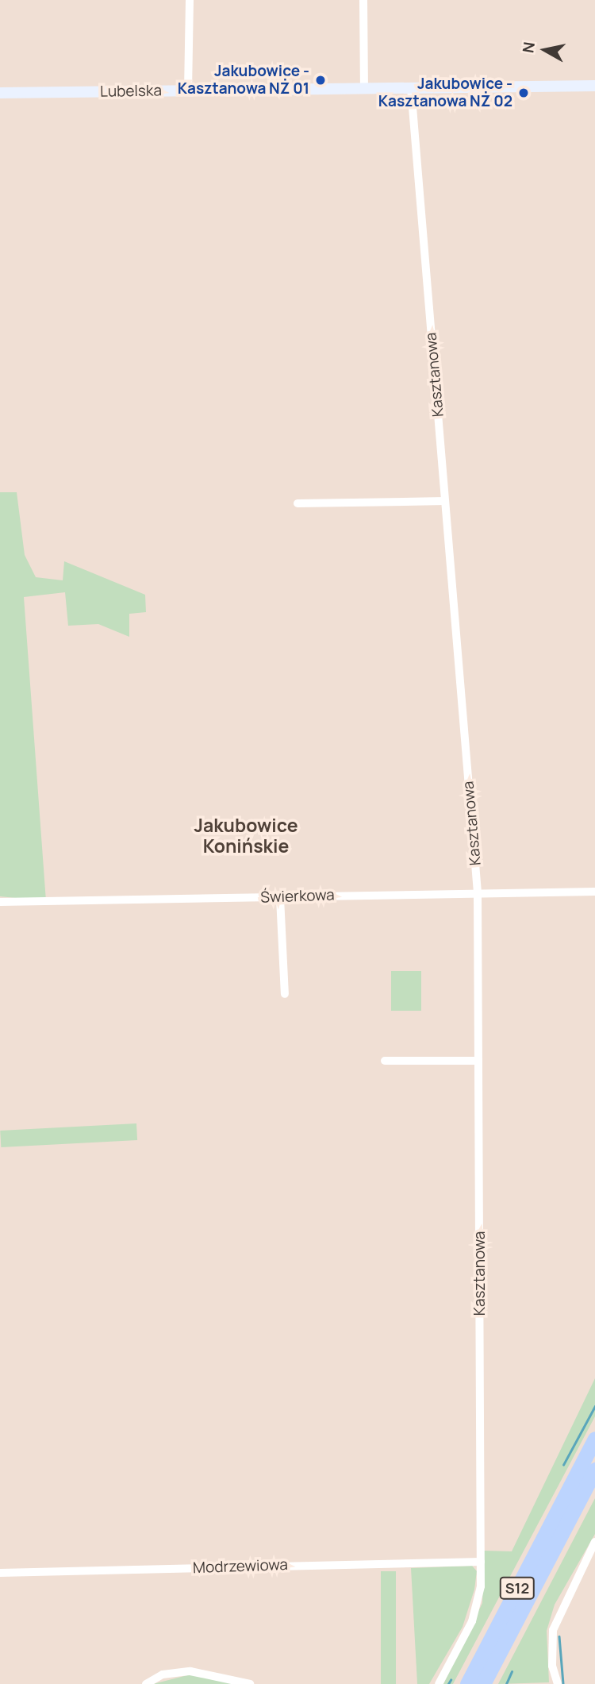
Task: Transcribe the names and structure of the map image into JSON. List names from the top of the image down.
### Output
{
  "streets": {
    "highway": ["S12"],
    "street": [
      "Lubelska",
      "Kasztanowa",
      "Świerkowa",
      "Modrzewiowa"
    ]
  },
  "crossings": [
    ["Lubelska", "Kasztanowa"],
    ["Kasztanowa", "Świerkowa"],
    ["Kasztanowa", "Modrzewiowa"]
  ],
  "districts": ["Jakubowice Konińskie"],
  "places": ["Jakubowice - Kasztanowa NŻ 01", "Jakubowice - Kasztanowa NŻ 02"],
  "north": "left"
}
